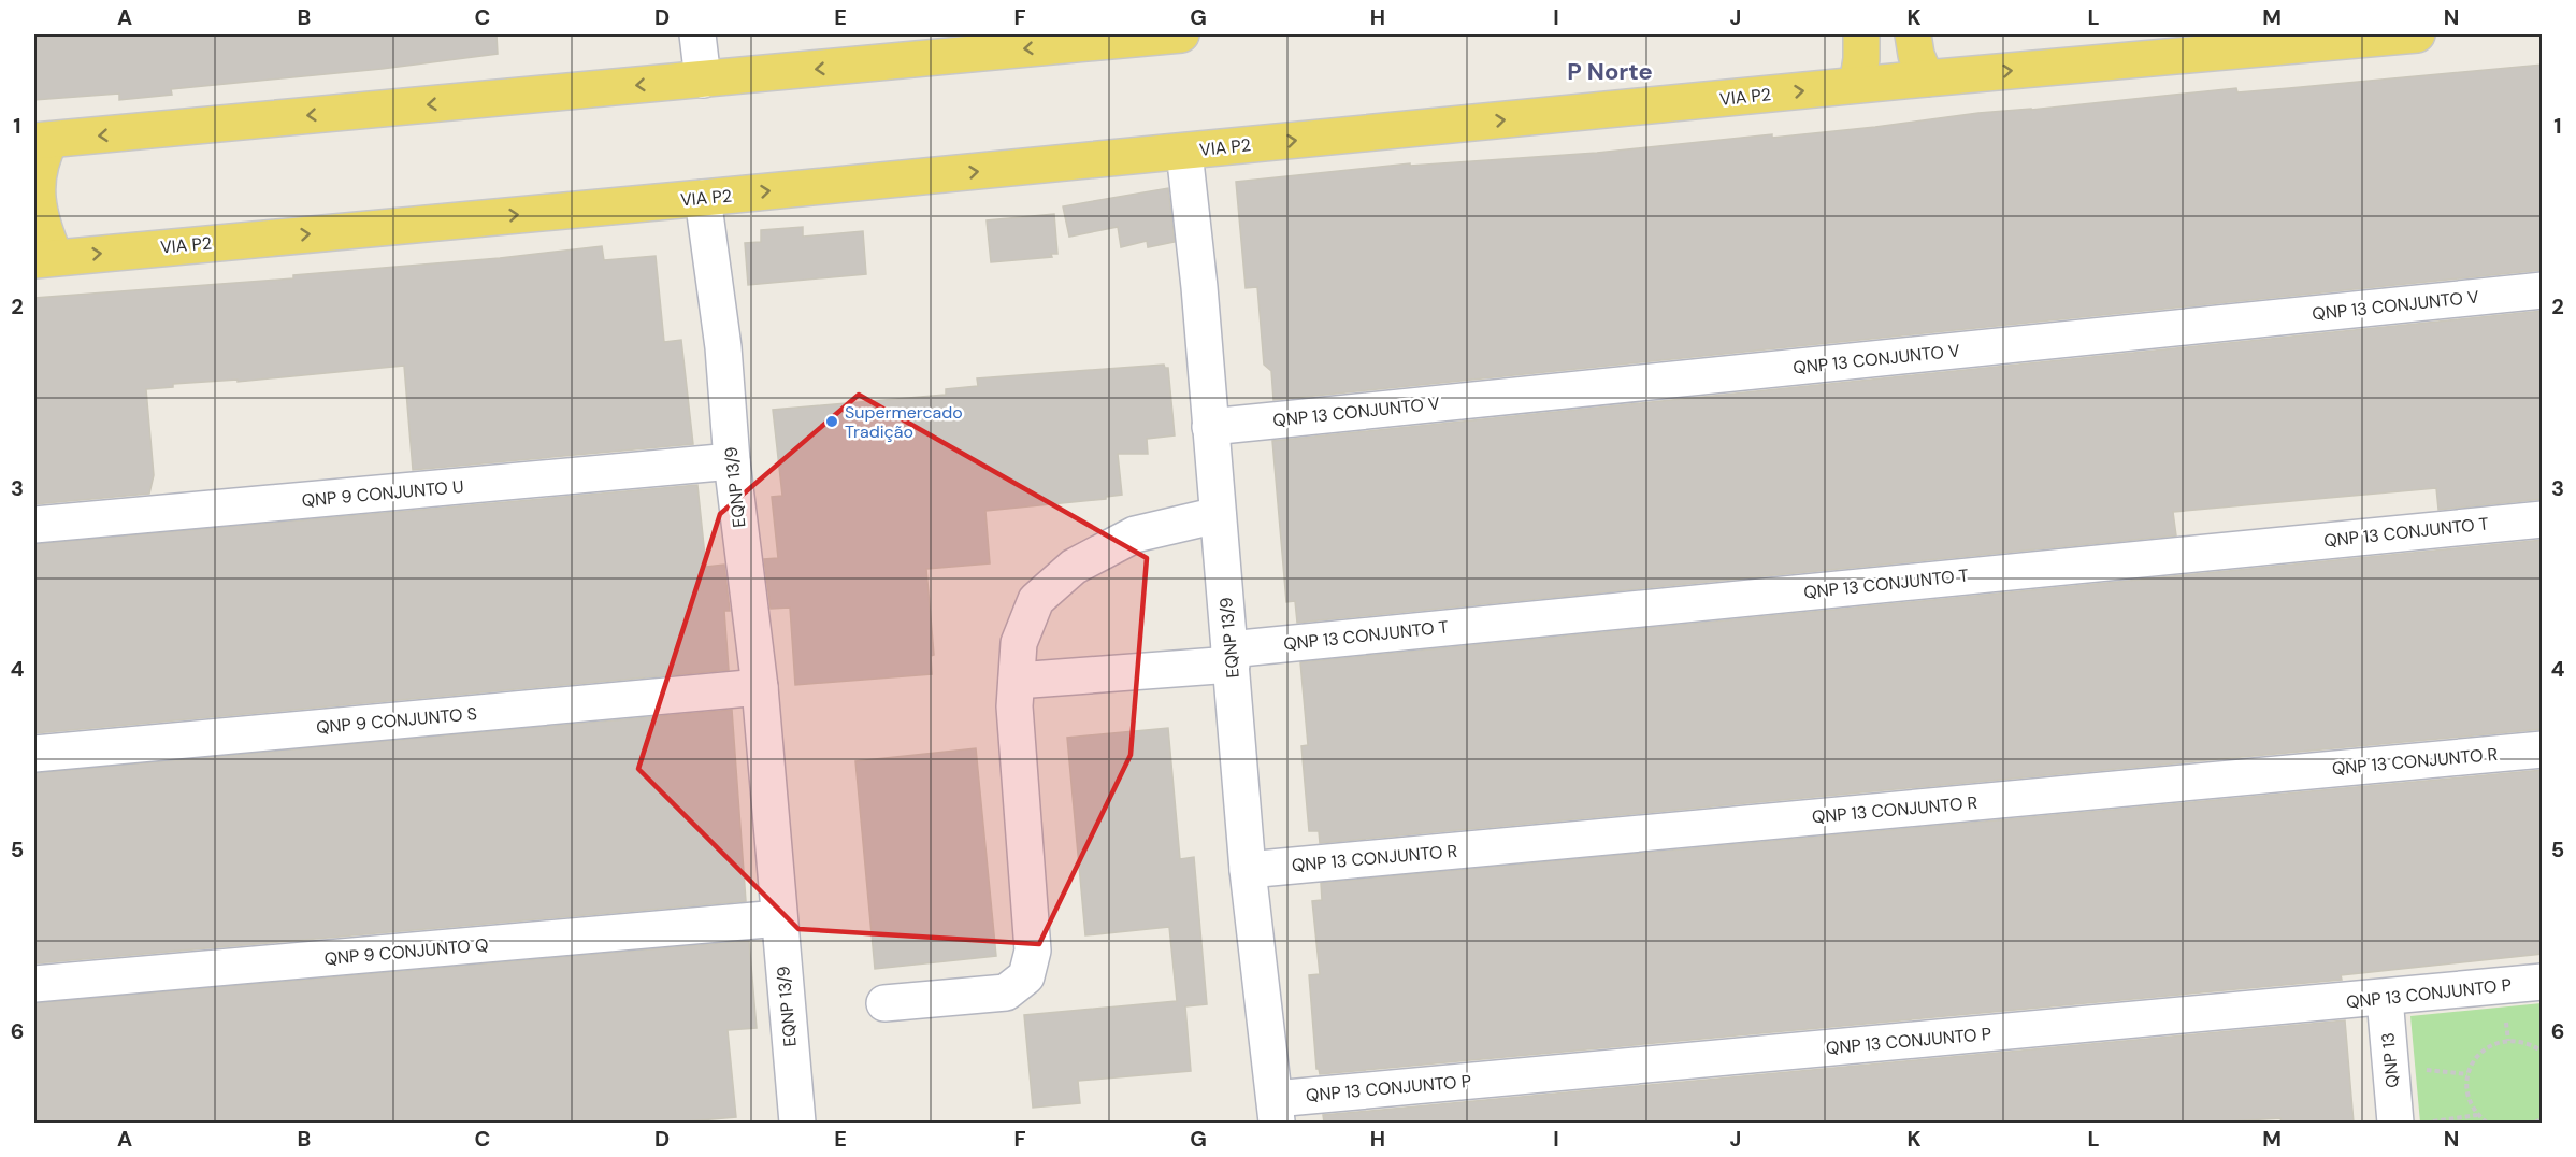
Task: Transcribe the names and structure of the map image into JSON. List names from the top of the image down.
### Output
{
  "streets": {
    "main road": ["VIA P2"],
    "street": [
      "QNP 13 CONJUNTO V",
      "EQNP 13/9",
      "QNP 9 CONJUNTO U",
      "QNP 13 CONJUNTO T",
      "QNP 9 CONJUNTO S",
      "QNP 13 CONJUNTO R",
      "QNP 9 CONJUNTO Q",
      "QNP 13 CONJUNTO P",
      "QNP 13"
    ]
  },
  "crossings": [
    ["VIA P2", "EQNP 13/9"],
    ["QNP 13 CONJUNTO V", "EQNP 13/9"],
    ["EQNP 13/9", "QNP 9 CONJUNTO U"],
    ["EQNP 13/9", "QNP 13 CONJUNTO T"],
    ["EQNP 13/9", "QNP 9 CONJUNTO S"],
    ["EQNP 13/9", "QNP 13 CONJUNTO R"],
    ["EQNP 13/9", "QNP 9 CONJUNTO Q"],
    ["EQNP 13/9", "QNP 13 CONJUNTO P"],
    ["QNP 13 CONJUNTO P", "QNP 13"]
  ],
  "districts": ["P Norte"],
  "places": ["Supermercado Tradição"],
  "grid": {
    "columns": [
      "A",
      "B",
      "C",
      "D",
      "E",
      "F",
      "G",
      "H",
      "I",
      "J",
      "K",
      "L",
      "M",
      "N"
    ],
    "rows": [
      "1",
      "2",
      "3",
      "4",
      "5",
      "6"
    ]
  }
}
